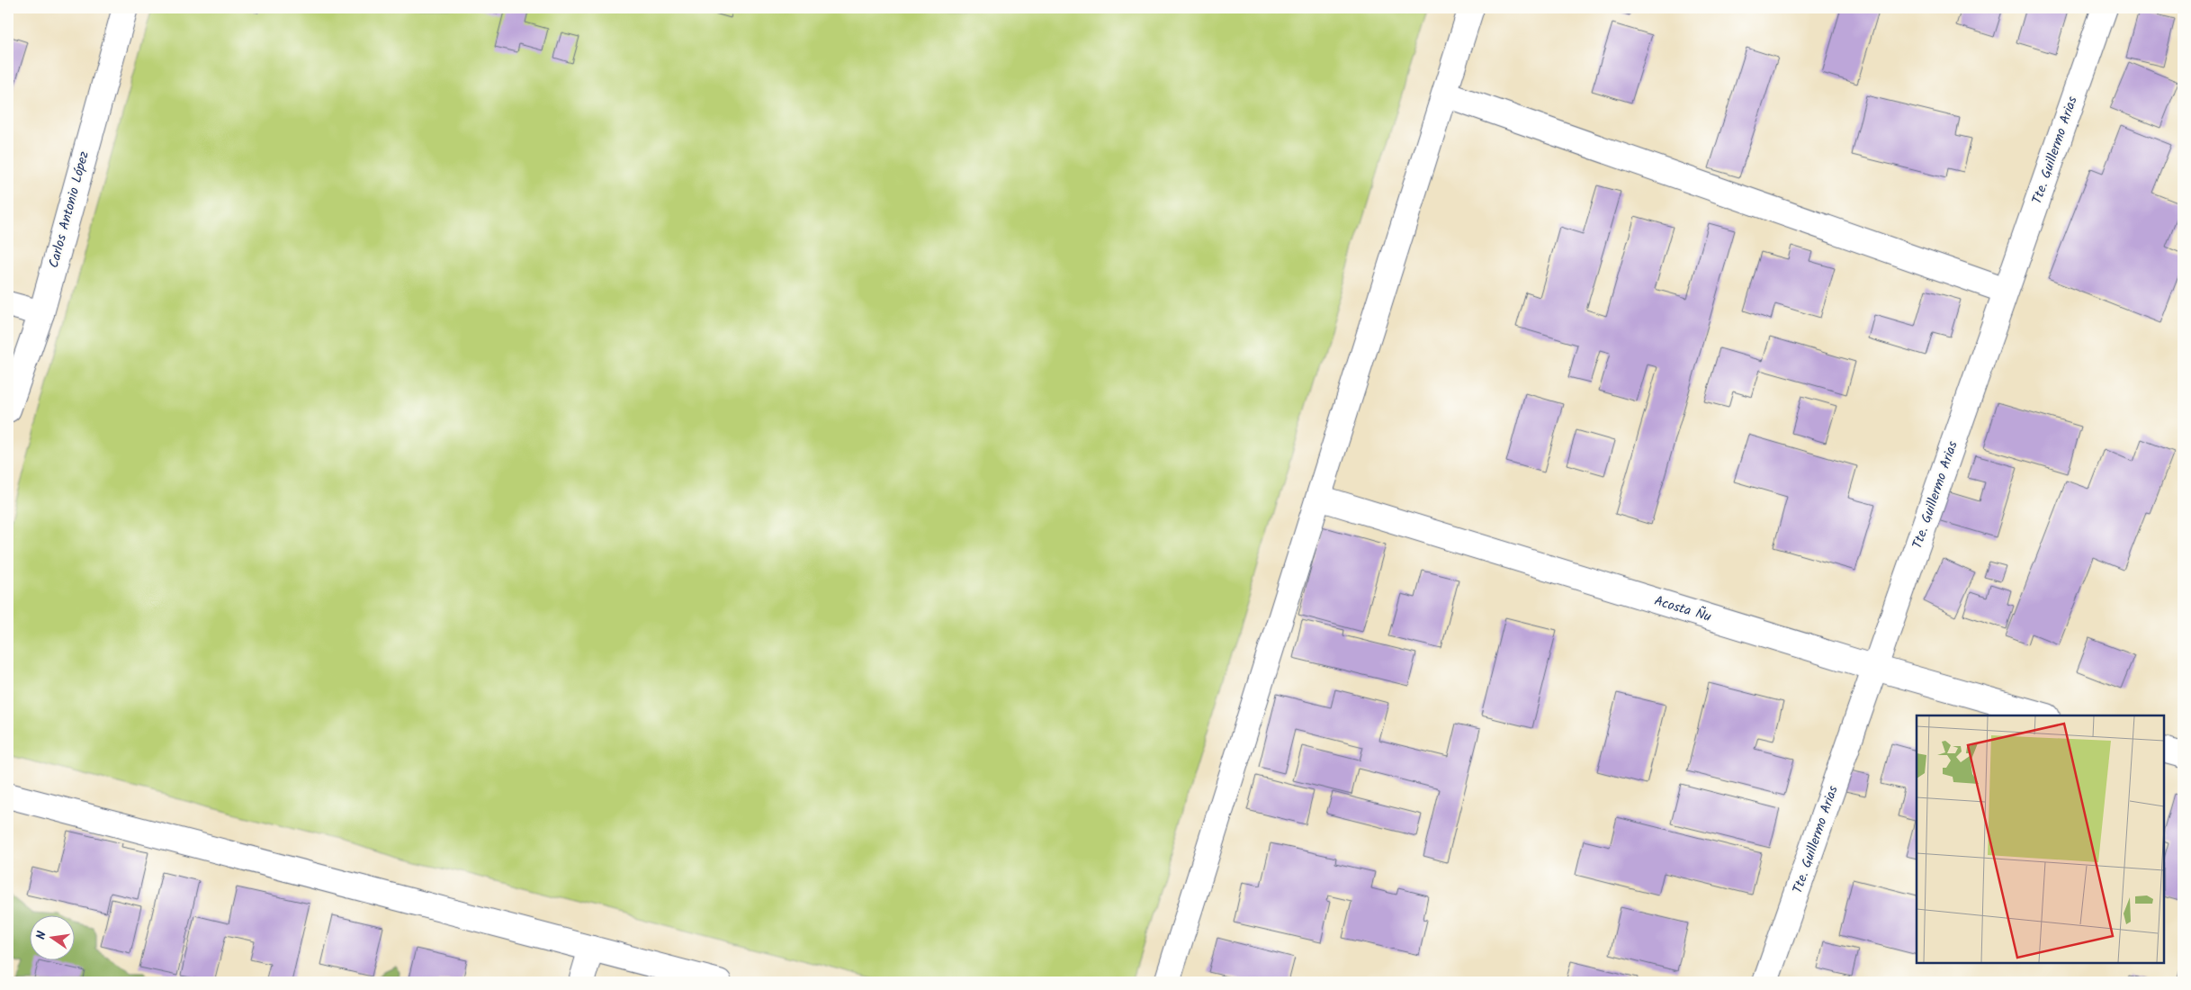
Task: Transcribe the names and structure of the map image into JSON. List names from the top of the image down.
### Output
{
  "streets": {
    "street": ["Tte. Guillermo Arias", "Carlos Antonio López", "Acosta Ñu"]
  },
  "crossings": [
    ["Tte. Guillermo Arias", "Acosta Ñu"]
  ],
  "north": "left"
}
